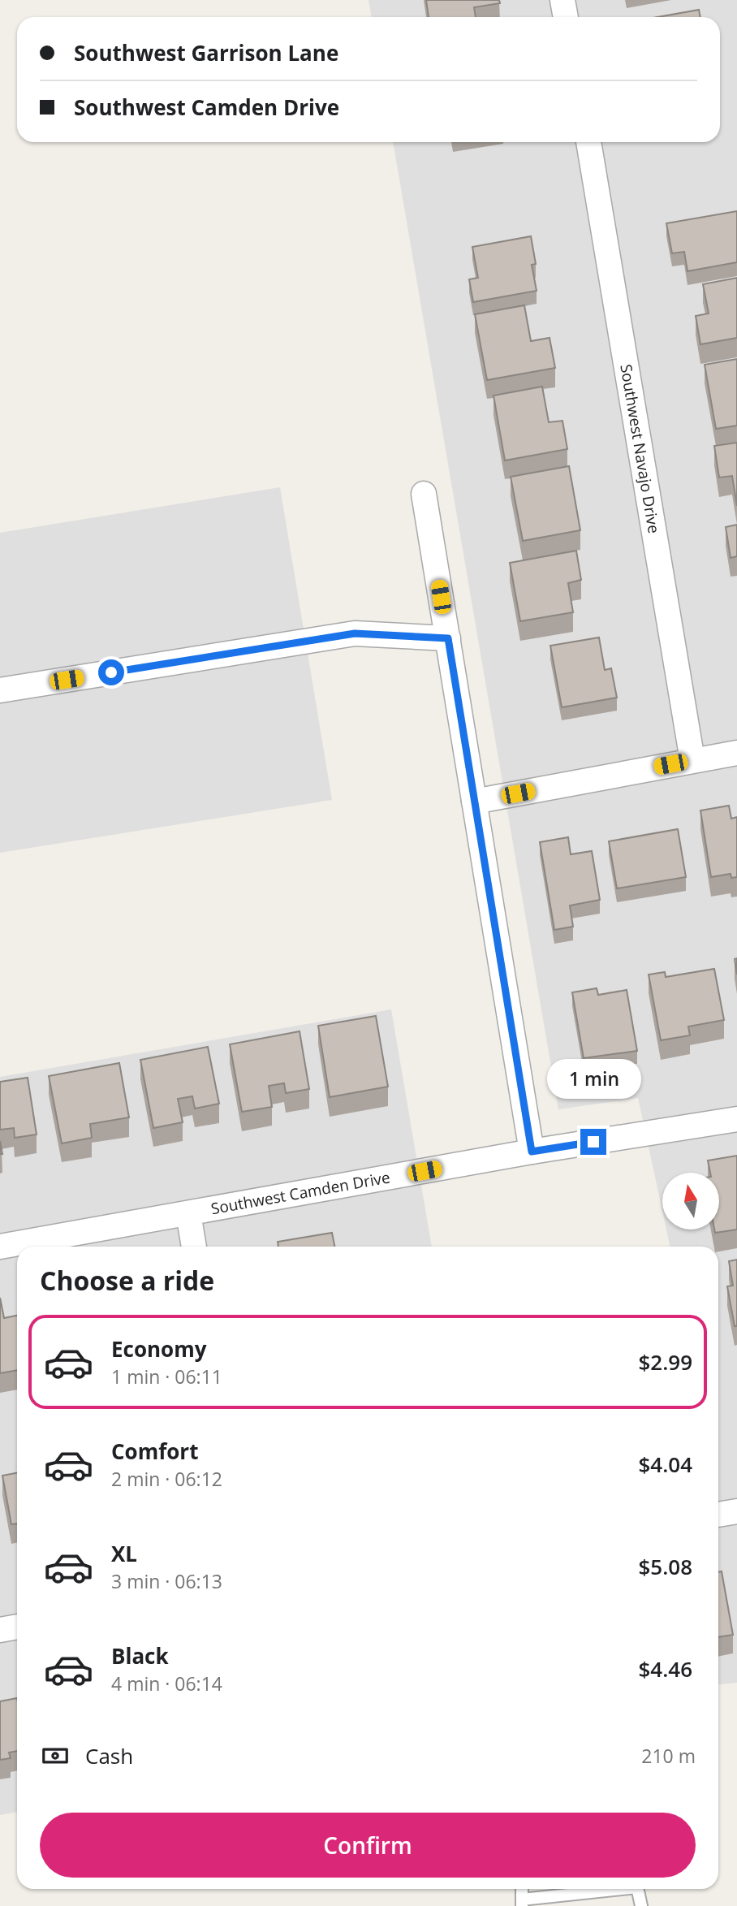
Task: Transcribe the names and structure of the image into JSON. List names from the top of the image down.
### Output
{
  "streets": {
    "street": ["Southwest Navajo Drive", "Southwest Camden Drive"]
  },
  "north": "top",
  "page": {
    "banner": ["Southwest Garrison Lane", "Southwest Camden Drive"],
    "bubble": "1 min",
    "heading": "Choose a ride",
    "list": [
      {
        "name": "Economy",
        "note": "1 min · 06:11",
        "value": "$2.99"
      },
      {
        "name": "Comfort",
        "note": "2 min · 06:12",
        "value": "$4.04"
      },
      {
        "name": "XL",
        "note": "3 min · 06:13",
        "value": "$5.08"
      },
      {
        "name": "Black",
        "note": "4 min · 06:14",
        "value": "$4.46"
      }
    ],
    "pay": ["Cash", "210 m"],
    "buttons": "Confirm"
  }
}
